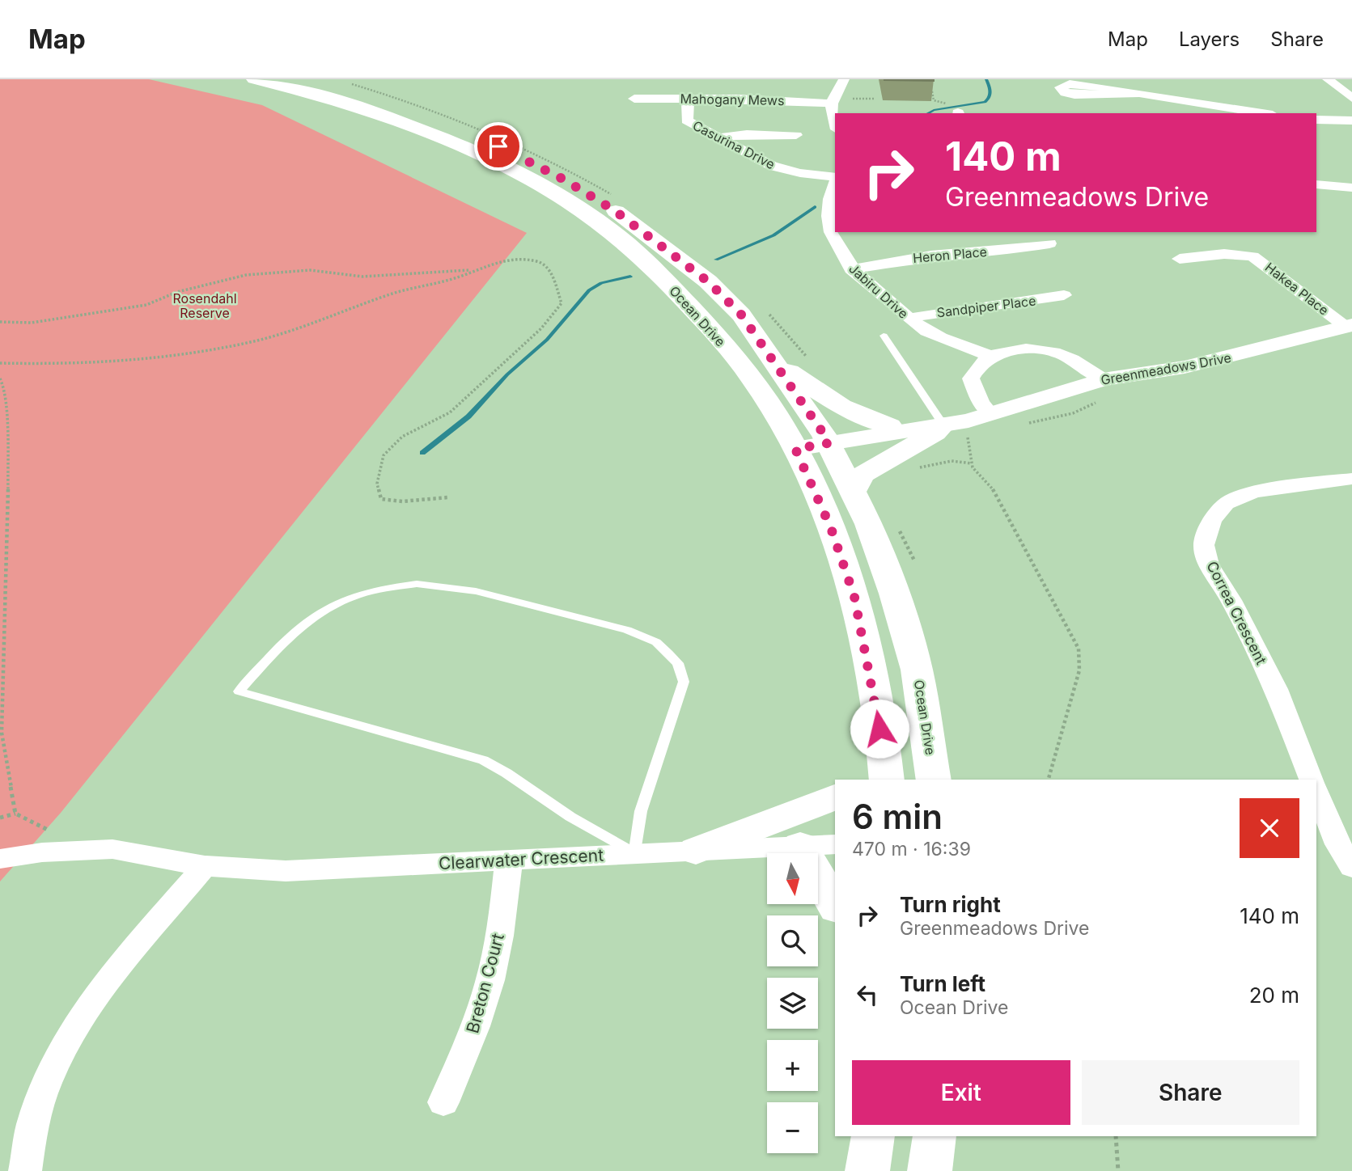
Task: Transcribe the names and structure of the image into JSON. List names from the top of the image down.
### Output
{
  "streets": {
    "main road": ["Ocean Drive"],
    "street": [
      "Mahogany Mews",
      "Casurina Drive",
      "Heron Place",
      "Hakea Place",
      "Jabiru Drive",
      "Sandpiper Place",
      "Greenmeadows Drive",
      "Correa Crescent",
      "Clearwater Crescent",
      "Breton Court"
    ]
  },
  "crossings": [
    ["Mahogany Mews", "Casurina Drive"],
    ["Heron Place", "Jabiru Drive"],
    ["Hakea Place", "Greenmeadows Drive"],
    ["Jabiru Drive", "Sandpiper Place"],
    ["Jabiru Drive", "Greenmeadows Drive"],
    ["Ocean Drive", "Greenmeadows Drive"],
    ["Clearwater Crescent", "Breton Court"]
  ],
  "parks": ["Rosendahl Reserve"],
  "north": "bottom",
  "page": {
    "header": "Map",
    "nav": ["Map", "Layers", "Share"],
    "turn": ["140 m", "Greenmeadows Drive"],
    "heading": ["6 min", "470 m · 16:39"],
    "map_buttons": ["+", "−"],
    "list": [
      {
        "name": "Turn right",
        "note": "Greenmeadows Drive",
        "value": "140 m"
      },
      {
        "name": "Turn left",
        "note": "Ocean Drive",
        "value": "20 m"
      }
    ],
    "buttons": ["Exit", "Share"]
  }
}
